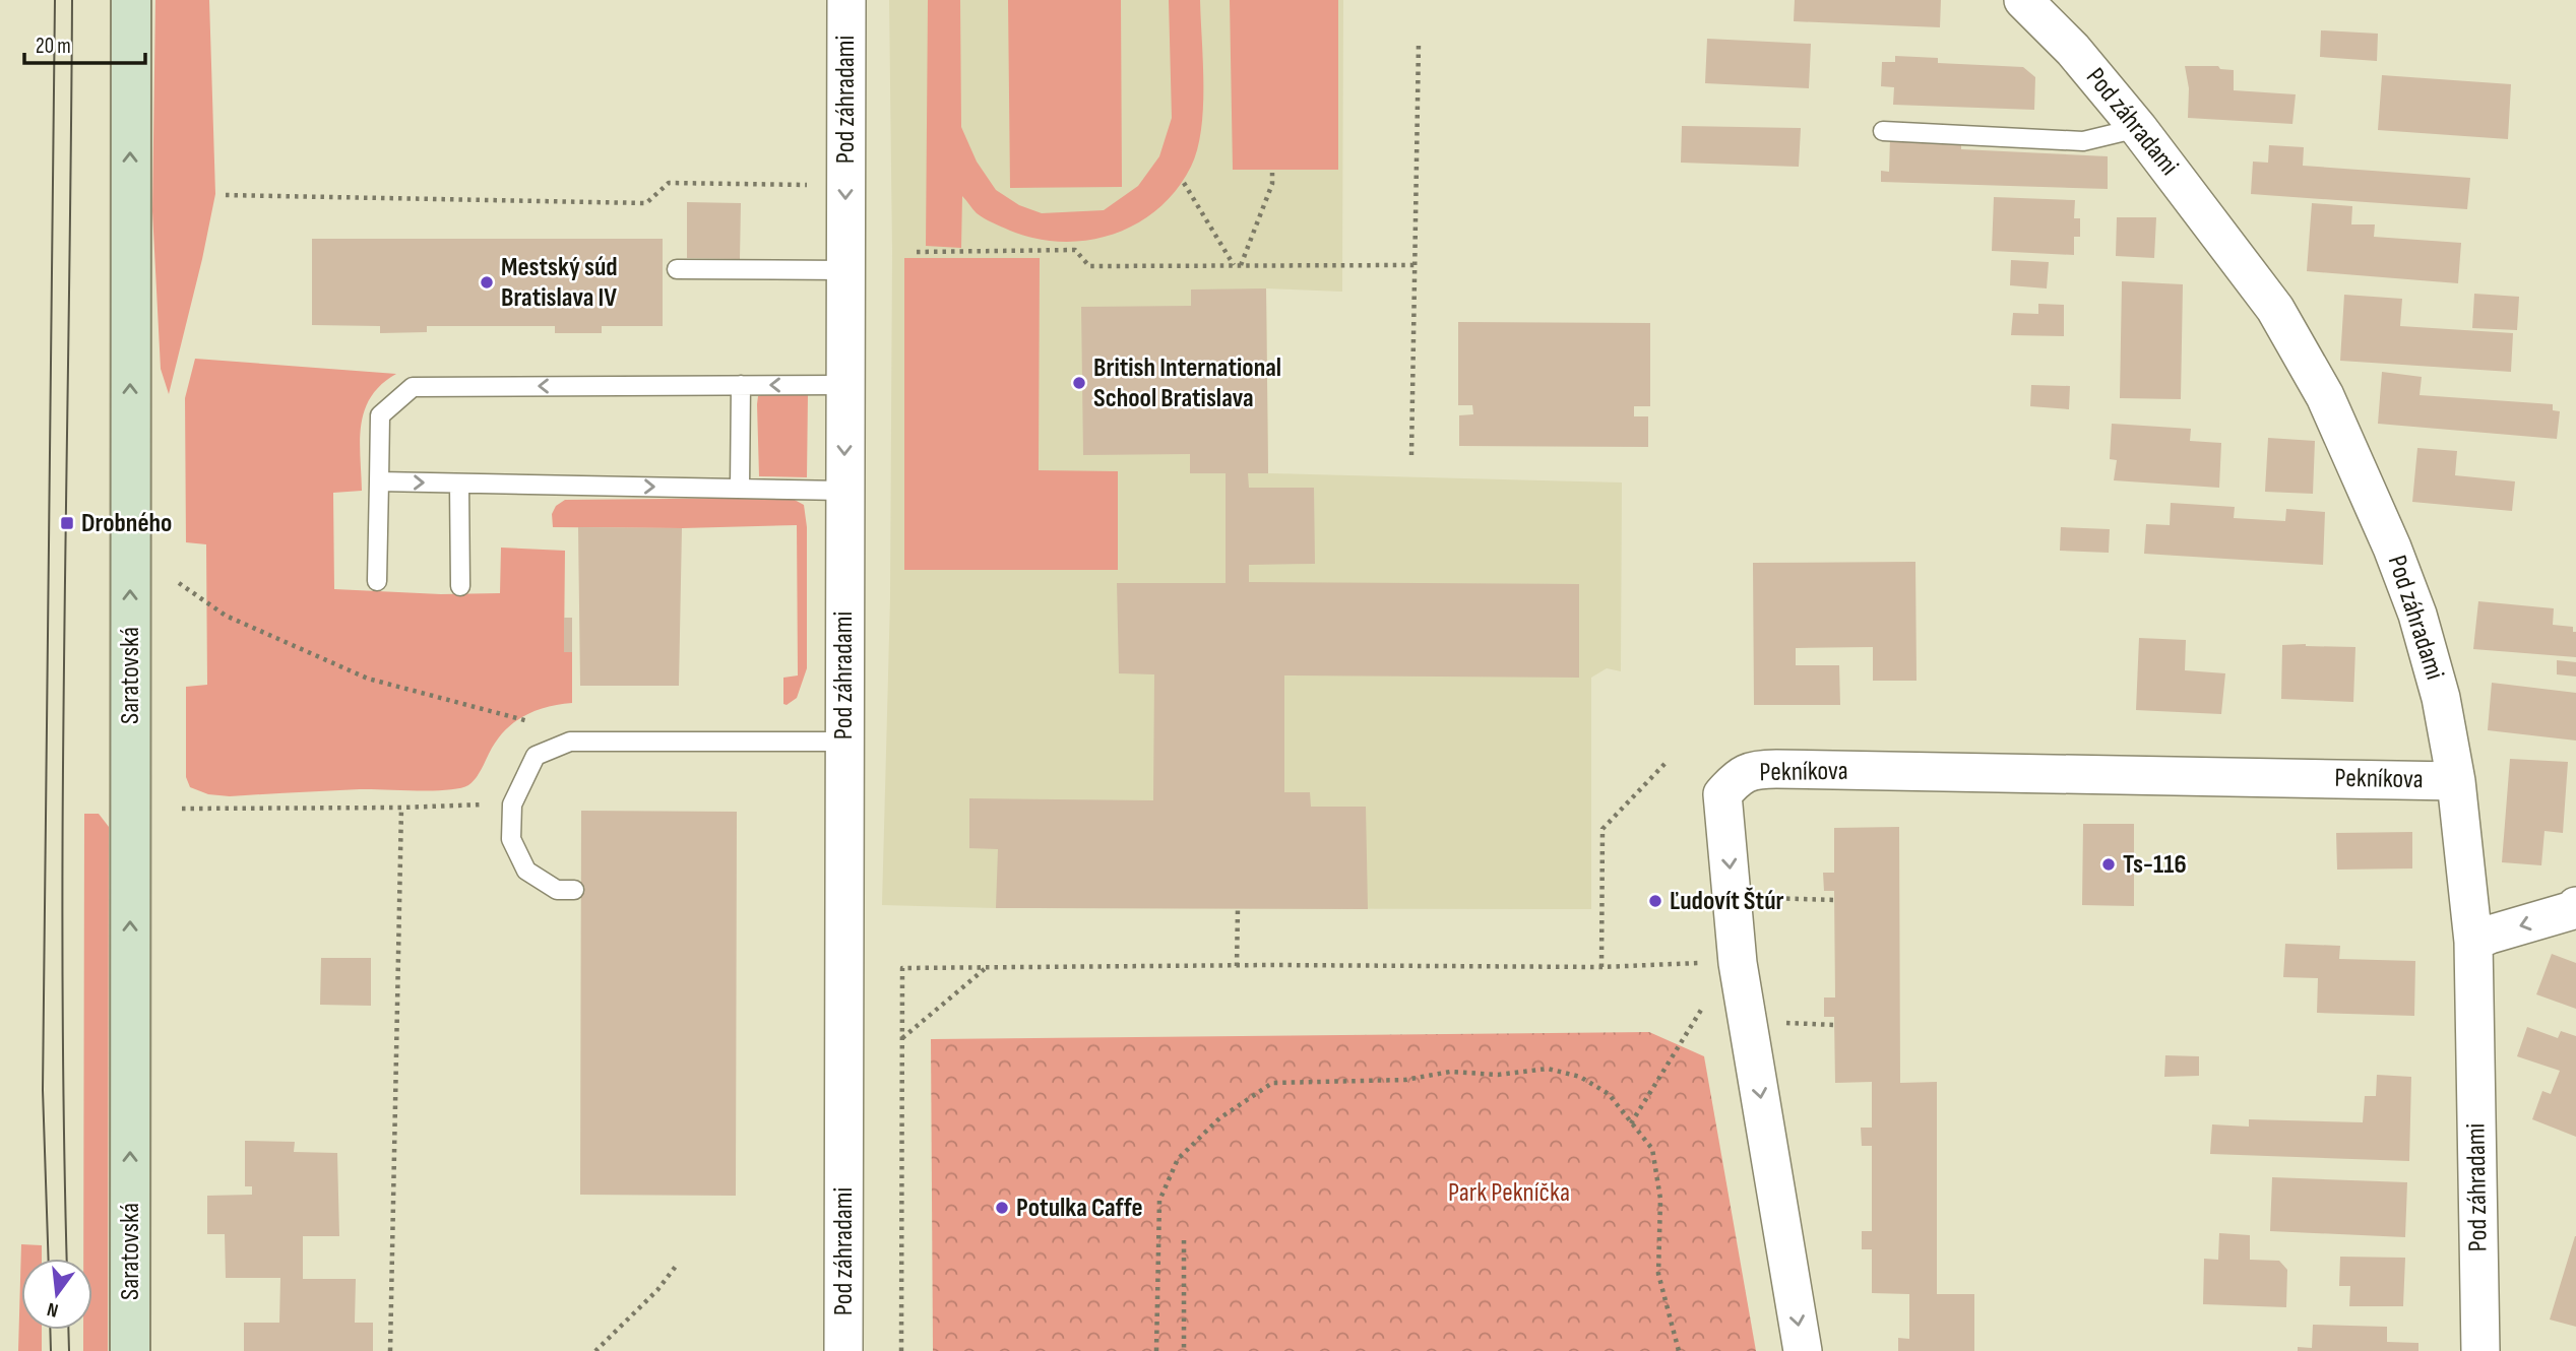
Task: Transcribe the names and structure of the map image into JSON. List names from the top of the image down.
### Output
{
  "streets": {
    "main road": ["Saratovská"],
    "street": ["Pod záhradami", "Pekníkova"]
  },
  "crossings": [
    ["Pod záhradami", "Pekníkova"]
  ],
  "one_way": ["Saratovská"],
  "parks": ["Park Pekníčka"],
  "places": {
    "other": [
      "Mestský súd Bratislava IV",
      "British International School Bratislava",
      "Ts-116",
      "Ľudovít Štúr",
      "Potulka Caffe"
    ],
    "transit": ["Drobného"]
  },
  "scale_bar": "20 m",
  "north": "bottom"
}
